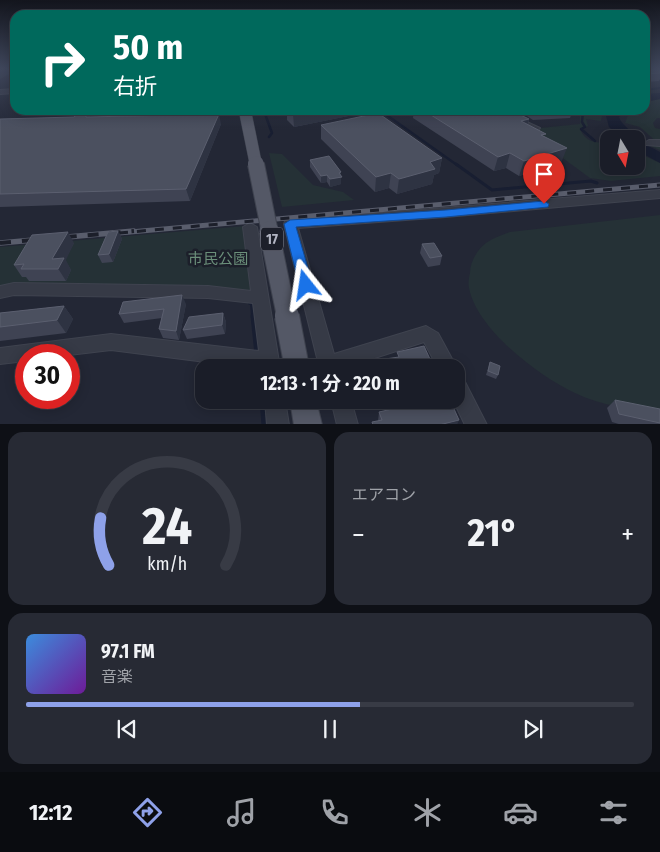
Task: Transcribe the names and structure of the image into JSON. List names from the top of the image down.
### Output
{
  "streets": {
    "main road": ["17"]
  },
  "parks": ["市民公園"],
  "north": "bottom",
  "page": {
    "turn": ["50 m", "右折"],
    "limit": "30",
    "trip": "12:13 · 1 分 · 220 m",
    "tile": "エアコン",
    "heat": ["−", "21°", "+"],
    "song": ["97.1 FM", "音楽"],
    "tabs": "12:12",
    "gauge": ["24", "km/h"]
  }
}
